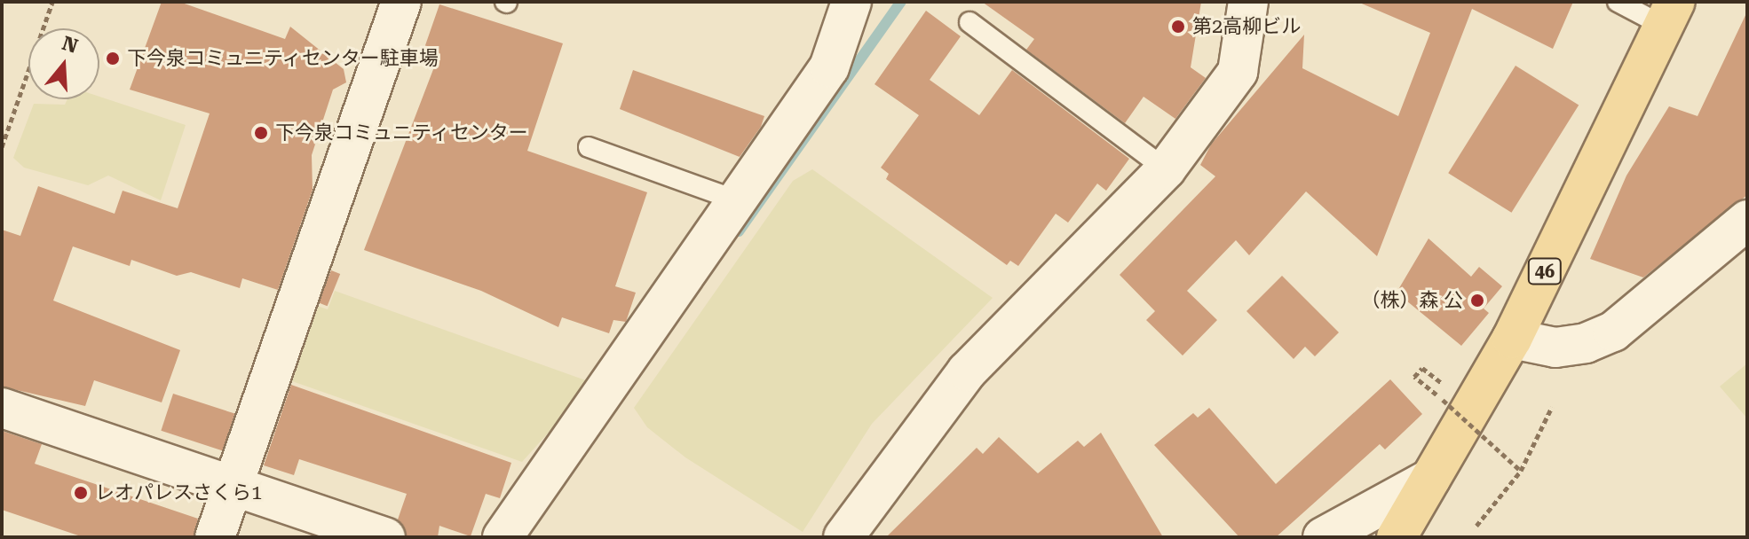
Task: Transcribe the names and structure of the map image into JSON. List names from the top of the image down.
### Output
{
  "streets": {
    "main road": ["46"]
  },
  "places": [
    "第2高柳ビル",
    "下今泉コミュニティセンター駐車場",
    "下今泉コミュニティセンター",
    "（株）森 公",
    "レオパレスさくら1"
  ],
  "north": "top"
}
